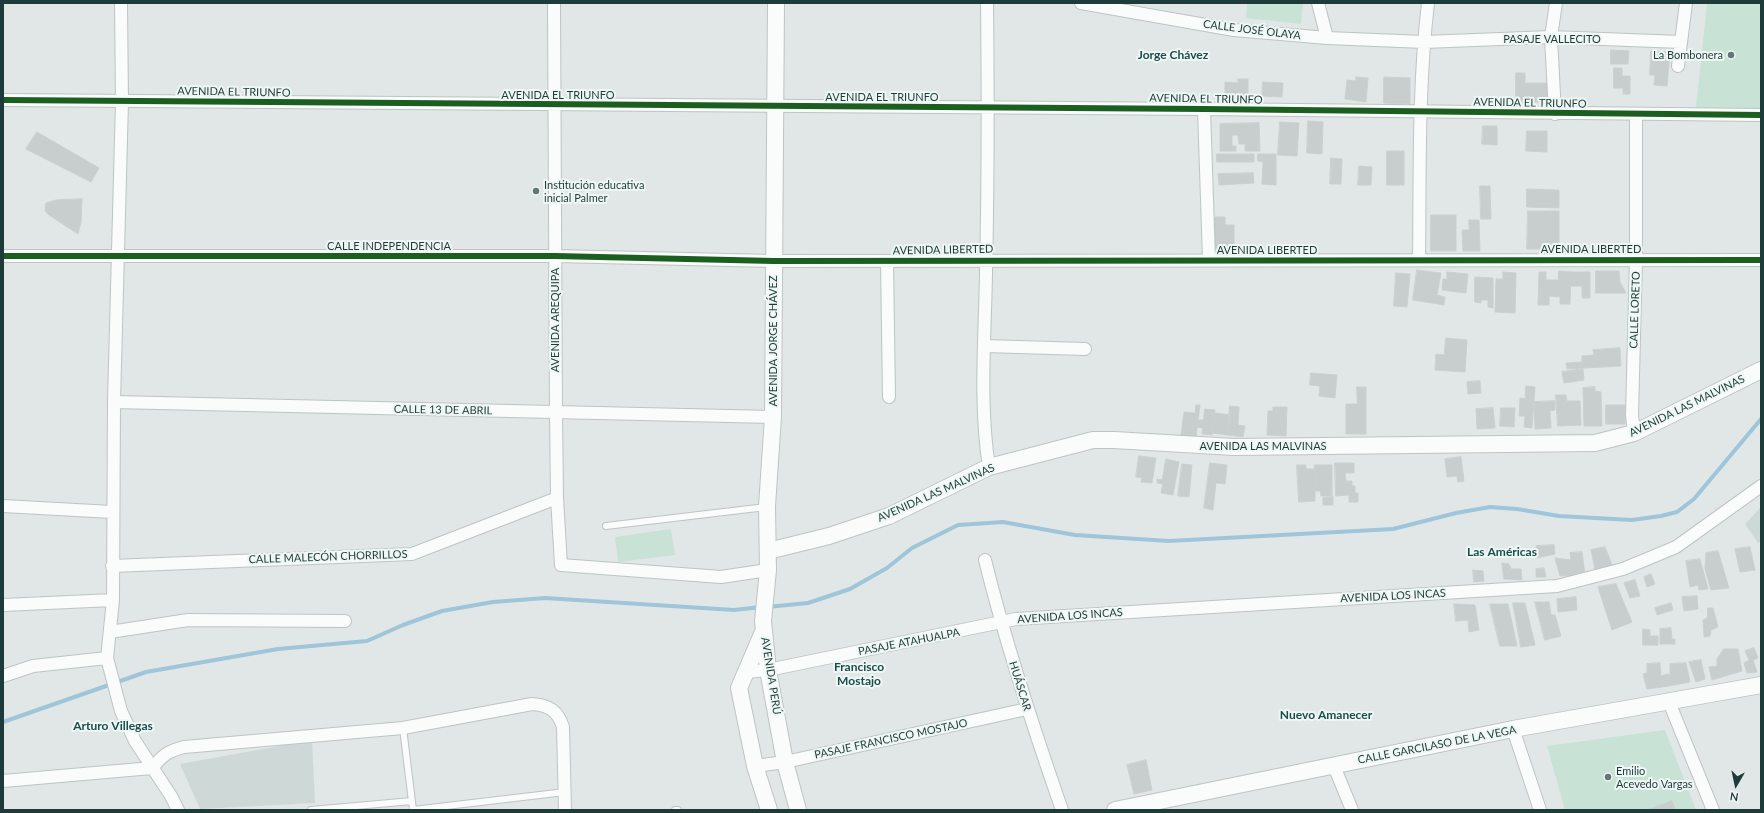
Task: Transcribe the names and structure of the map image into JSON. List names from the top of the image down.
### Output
{
  "streets": {
    "street": [
      "CALLE JOSÉ OLAYA",
      "PASAJE VALLECITO",
      "AVENIDA EL TRIUNFO",
      "CALLE INDEPENDENCIA",
      "AVENIDA LIBERTED",
      "CALLE LORETO",
      "AVENIDA AREQUIPA",
      "AVENIDA JORGE CHÁVEZ",
      "AVENIDA LAS MALVINAS",
      "CALLE 13 DE ABRIL",
      "CALLE MALECÓN CHORRILLOS",
      "AVENIDA LOS INCAS",
      "PASAJE ATAHUALPA",
      "AVENIDA PERÚ",
      "HUÁSCAR",
      "PASAJE FRANCISCO MOSTAJO",
      "CALLE GARCILASO DE LA VEGA"
    ]
  },
  "crossings": [
    ["CALLE JOSÉ OLAYA", "PASAJE VALLECITO"],
    ["AVENIDA EL TRIUNFO", "CALLE LORETO"],
    ["AVENIDA EL TRIUNFO", "AVENIDA AREQUIPA"],
    ["AVENIDA EL TRIUNFO", "AVENIDA JORGE CHÁVEZ"],
    ["CALLE INDEPENDENCIA", "AVENIDA LIBERTED"],
    ["CALLE INDEPENDENCIA", "AVENIDA AREQUIPA"],
    ["CALLE INDEPENDENCIA", "AVENIDA JORGE CHÁVEZ"],
    ["AVENIDA LIBERTED", "CALLE LORETO"],
    ["AVENIDA LIBERTED", "AVENIDA JORGE CHÁVEZ"],
    ["CALLE LORETO", "AVENIDA LAS MALVINAS"],
    ["AVENIDA AREQUIPA", "AVENIDA JORGE CHÁVEZ"],
    ["AVENIDA AREQUIPA", "CALLE 13 DE ABRIL"],
    ["AVENIDA AREQUIPA", "CALLE MALECÓN CHORRILLOS"],
    ["AVENIDA JORGE CHÁVEZ", "AVENIDA LAS MALVINAS"],
    ["AVENIDA JORGE CHÁVEZ", "CALLE 13 DE ABRIL"],
    ["AVENIDA JORGE CHÁVEZ", "AVENIDA PERÚ"],
    ["AVENIDA LOS INCAS", "PASAJE ATAHUALPA"],
    ["AVENIDA LOS INCAS", "HUÁSCAR"],
    ["PASAJE ATAHUALPA", "AVENIDA PERÚ"],
    ["PASAJE ATAHUALPA", "HUÁSCAR"],
    ["AVENIDA PERÚ", "PASAJE FRANCISCO MOSTAJO"],
    ["HUÁSCAR", "PASAJE FRANCISCO MOSTAJO"]
  ],
  "districts": [
    "Jorge Chávez",
    "Las Américas",
    "Francisco Mostajo",
    "Nuevo Amanecer",
    "Arturo Villegas"
  ],
  "places": ["La Bombonera", "Institución educativa inicial Palmer", "Emilio Acevedo Vargas"],
  "north": "bottom"
}
